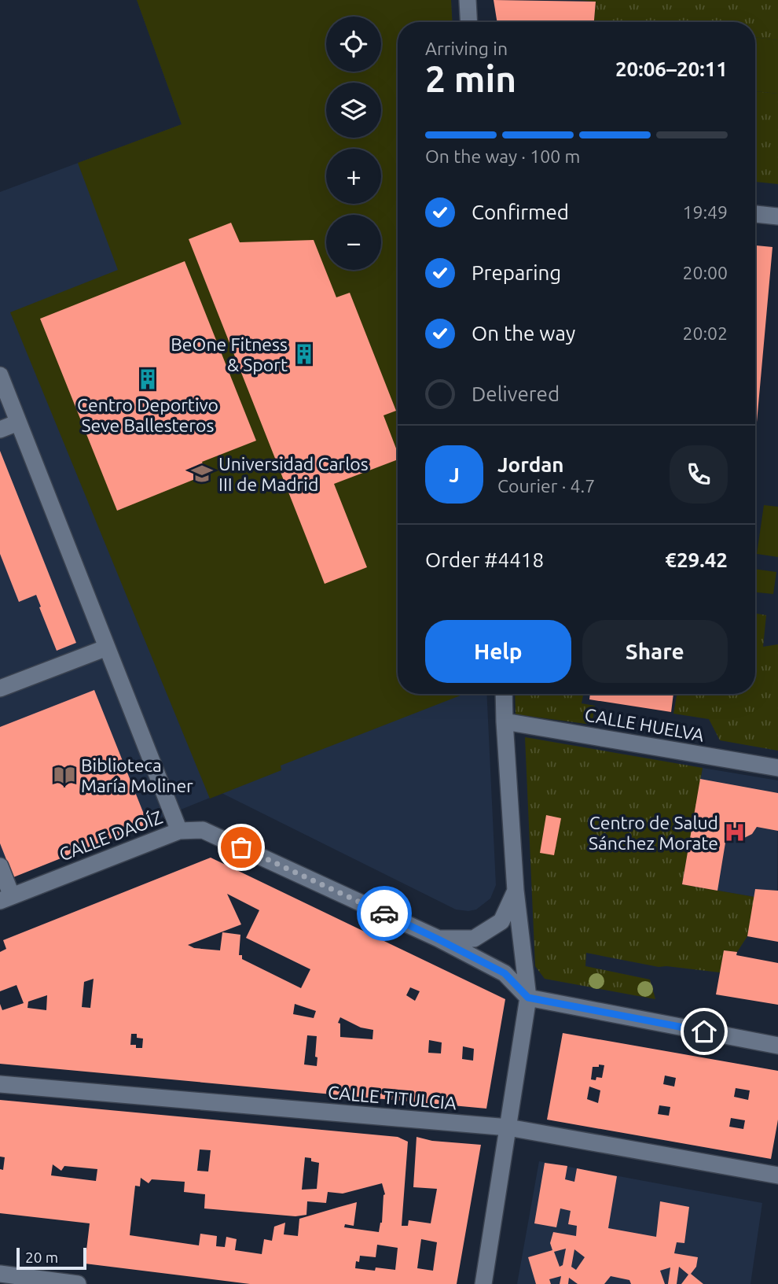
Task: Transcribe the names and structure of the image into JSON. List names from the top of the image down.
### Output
{
  "streets": {
    "street": ["CALLE HUELVA", "CALLE DAOÍZ", "CALLE TITULCIA"]
  },
  "places": {
    "building": ["BeOne Fitness & Sport", "Centro Deportivo Seve Ballesteros"],
    "school or university": ["Universidad Carlos III de Madrid"],
    "library": ["Biblioteca María Moliner"],
    "hospital": ["Centro de Salud Sánchez Morate"]
  },
  "scale_bar": "20 m",
  "page": {
    "map_buttons": ["+", "−"],
    "heading": ["2 min", "Arriving in", "20:06–20:11"],
    "panel": [
      "Jordan",
      "Courier · 4.7",
      "Order #4418",
      "€29.42"
    ],
    "bar": "On the way · 100 m",
    "list": [
      ["Confirmed", "19:49"],
      ["Preparing", "20:00"],
      ["On the way", "20:02"],
      "Delivered"
    ],
    "round": "J",
    "buttons": ["Help", "Share"],
    "scale": "20 m"
  }
}
